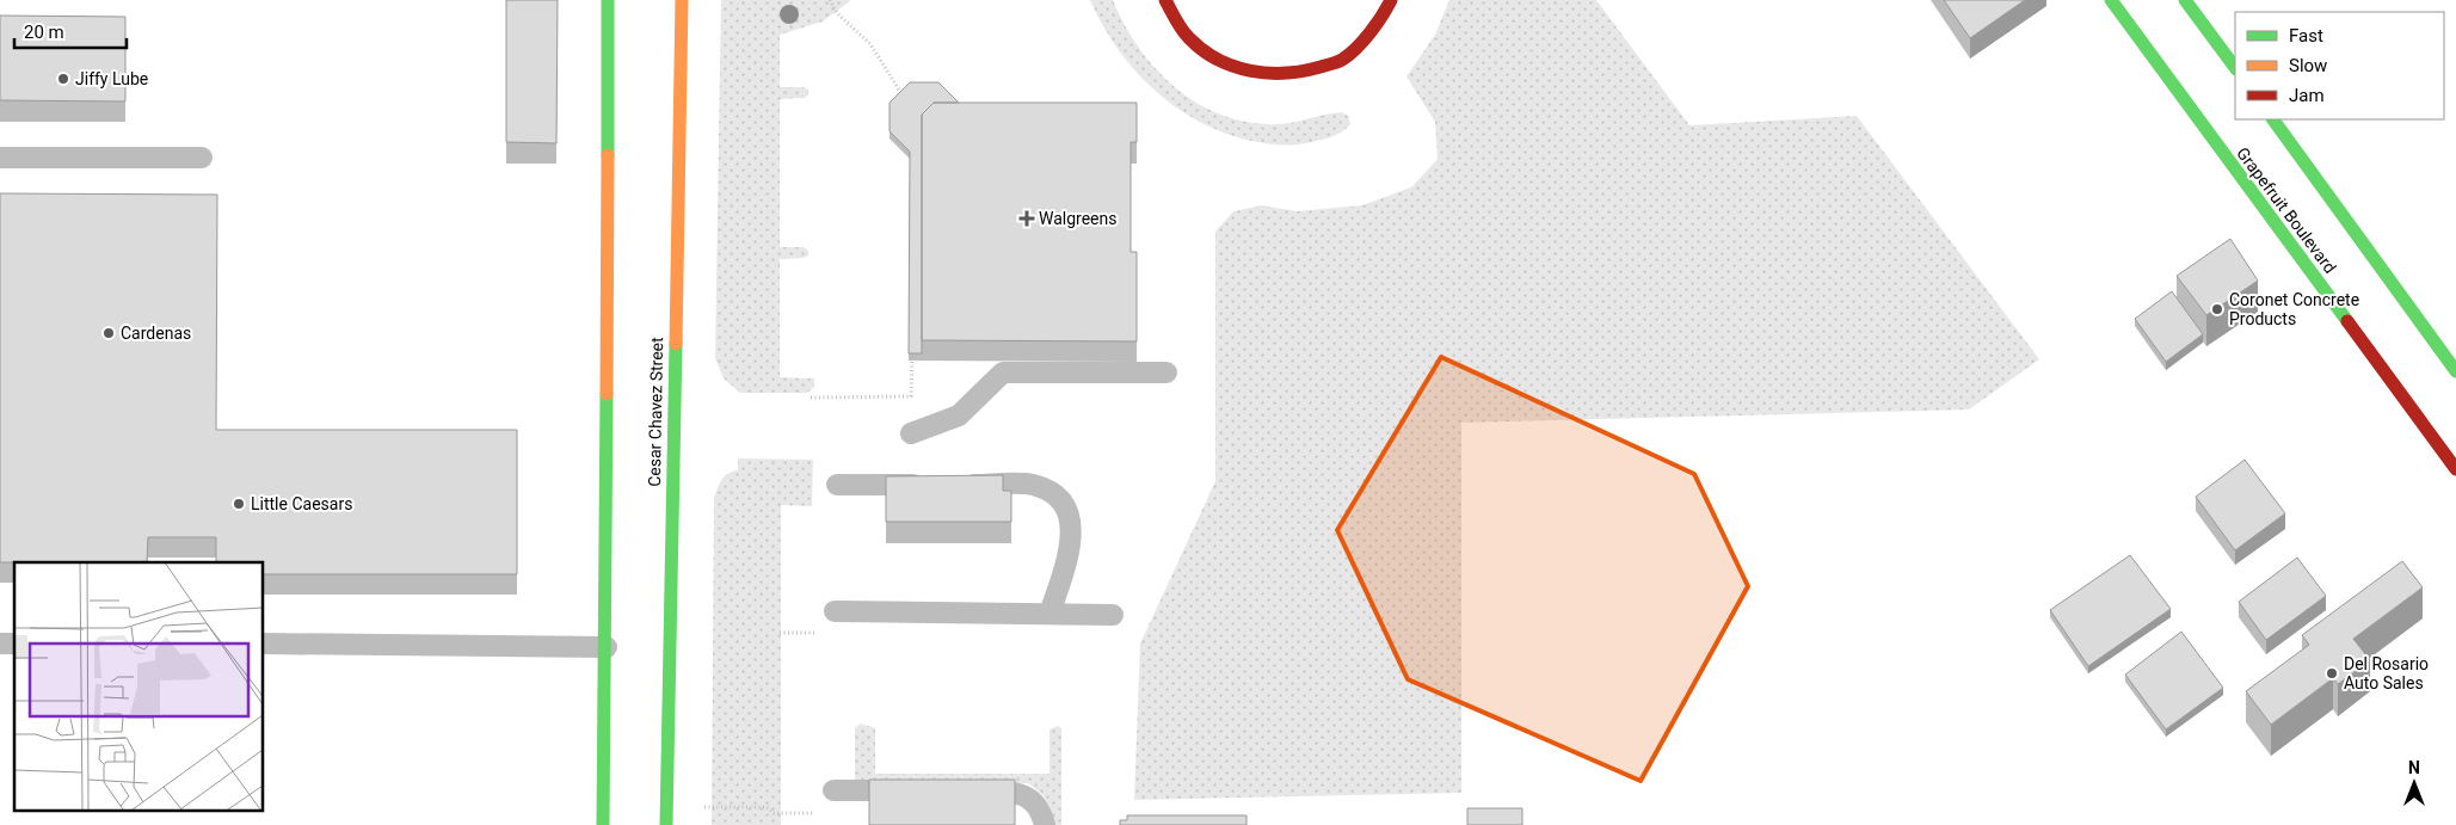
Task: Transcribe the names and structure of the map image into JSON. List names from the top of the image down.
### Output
{
  "streets": {
    "main road": ["Grapefruit Boulevard", "Cesar Chavez Street"]
  },
  "places": {
    "other": [
      "Jiffy Lube",
      "Coronet Concrete Products",
      "Cardenas",
      "Little Caesars",
      "Del Rosario Auto Sales"
    ],
    "health": ["Walgreens"]
  },
  "legend": ["Fast", "Slow", "Jam"],
  "scale_bar": "20 m",
  "north": "top"
}
